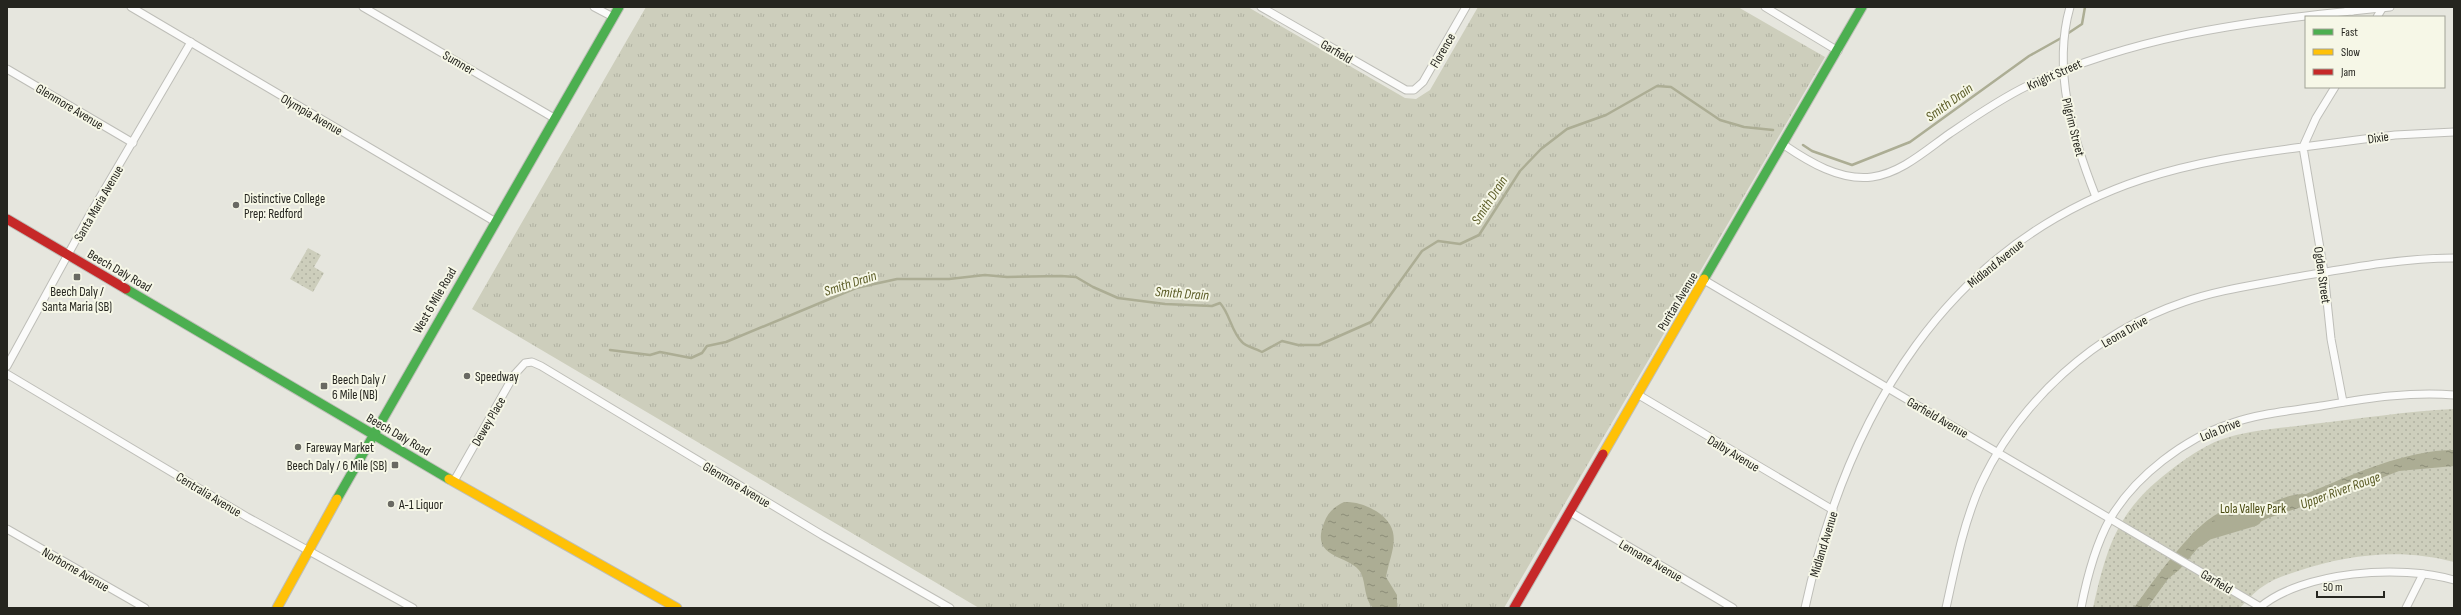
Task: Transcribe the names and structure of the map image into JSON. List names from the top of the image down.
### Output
{
  "streets": {
    "main road": ["Beech Daly Road", "West 6 Mile Road", "Puritan Avenue"],
    "street": [
      "Florence",
      "Garfield",
      "Sumner",
      "Knight Street",
      "Glenmore Avenue",
      "Olympia Avenue",
      "Pilgrim Street",
      "Dixie",
      "Santa Maria Avenue",
      "Midland Avenue",
      "Ogden Street",
      "Leona Drive",
      "Garfield Avenue",
      "Dewey Place",
      "Lola Drive",
      "Dalby Avenue",
      "Centralia Avenue",
      "Lennane Avenue",
      "Norborne Avenue"
    ]
  },
  "crossings": [
    ["Florence", "Garfield"],
    ["Garfield", "Garfield Avenue"],
    ["Sumner", "West 6 Mile Road"],
    ["Knight Street", "Pilgrim Street"],
    ["Knight Street", "Puritan Avenue"],
    ["Glenmore Avenue", "Santa Maria Avenue"],
    ["Glenmore Avenue", "Dewey Place"],
    ["Olympia Avenue", "Santa Maria Avenue"],
    ["Olympia Avenue", "West 6 Mile Road"],
    ["Pilgrim Street", "Midland Avenue"],
    ["Dixie", "Midland Avenue"],
    ["Dixie", "Ogden Street"],
    ["Santa Maria Avenue", "Beech Daly Road"],
    ["Midland Avenue", "Ogden Street"],
    ["Midland Avenue", "Garfield Avenue"],
    ["Midland Avenue", "Dalby Avenue"],
    ["Beech Daly Road", "West 6 Mile Road"],
    ["Beech Daly Road", "Dewey Place"],
    ["Ogden Street", "Leona Drive"],
    ["Ogden Street", "Lola Drive"],
    ["West 6 Mile Road", "Centralia Avenue"],
    ["Puritan Avenue", "Garfield Avenue"],
    ["Puritan Avenue", "Dalby Avenue"],
    ["Puritan Avenue", "Lennane Avenue"],
    ["Leona Drive", "Garfield Avenue"],
    ["Garfield Avenue", "Lola Drive"]
  ],
  "water": ["Smith Drain", "Upper River Rouge"],
  "parks": ["Lola Valley Park"],
  "places": {
    "other": [
      "Distinctive College Prep: Redford",
      "Speedway",
      "Fareway Market",
      "A-1 Liquor"
    ],
    "transit": ["Beech Daly / Santa Maria (SB)", "Beech Daly / 6 Mile (NB)", "Beech Daly / 6 Mile (SB)"]
  },
  "legend": ["Fast", "Slow", "Jam"],
  "scale_bar": "50 m"
}
